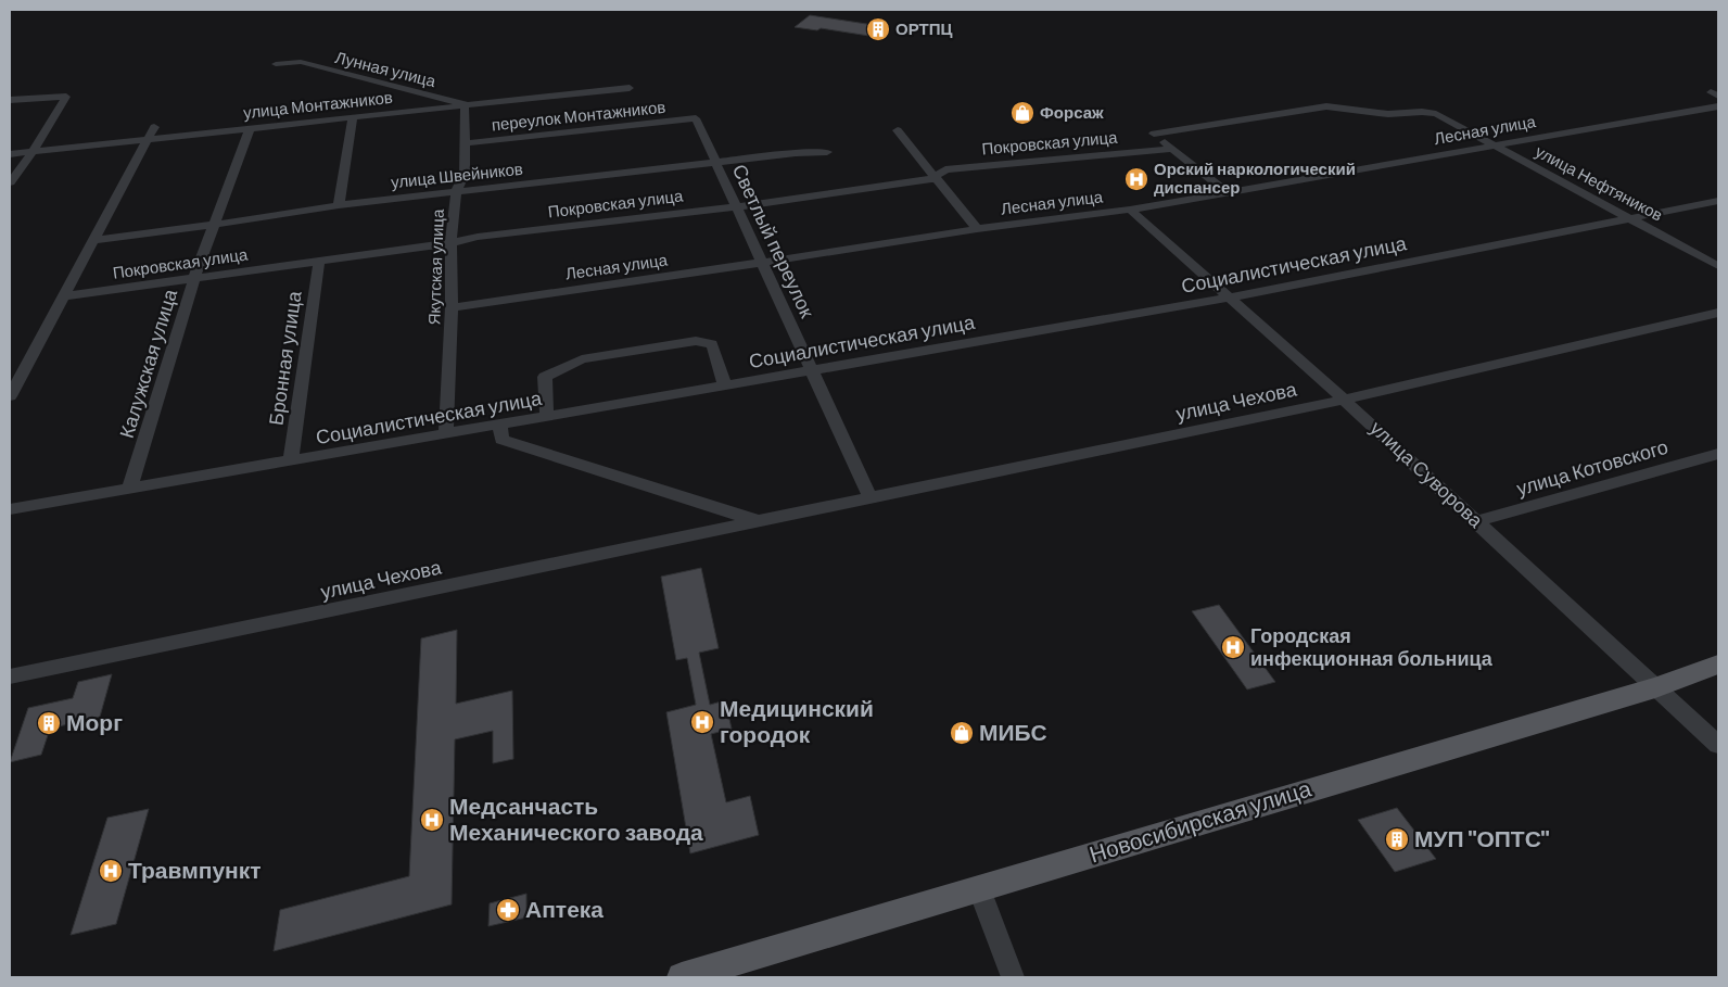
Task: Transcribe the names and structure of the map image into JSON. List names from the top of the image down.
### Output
{
  "streets": {
    "main road": ["Новосибирская улица"],
    "street": [
      "Лунная улица",
      "улица Монтажников",
      "переулок Монтажников",
      "Лесная улица",
      "Покровская улица",
      "улица Швейников",
      "улица Нефтяников",
      "Светлый переулок",
      "Социалистическая улица",
      "Якутская улица",
      "Бронная улица",
      "Калужская улица",
      "улица Чехова",
      "улица Котовского",
      "улица Суворова"
    ]
  },
  "crossings": [
    ["Лунная улица", "улица Монтажников"],
    ["Лунная улица", "Якутская улица"],
    ["улица Монтажников", "Якутская улица"],
    ["улица Монтажников", "Калужская улица"],
    ["переулок Монтажников", "Светлый переулок"],
    ["переулок Монтажников", "Якутская улица"],
    ["Лесная улица", "улица Нефтяников"],
    ["Лесная улица", "Светлый переулок"],
    ["Лесная улица", "Якутская улица"],
    ["Лесная улица", "улица Суворова"],
    ["Покровская улица", "улица Нефтяников"],
    ["Покровская улица", "Светлый переулок"],
    ["Покровская улица", "Якутская улица"],
    ["Покровская улица", "Бронная улица"],
    ["Покровская улица", "Калужская улица"],
    ["улица Швейников", "Светлый переулок"],
    ["улица Швейников", "Якутская улица"],
    ["улица Швейников", "Калужская улица"],
    ["улица Нефтяников", "Социалистическая улица"],
    ["Светлый переулок", "Социалистическая улица"],
    ["Светлый переулок", "улица Чехова"],
    ["Социалистическая улица", "Якутская улица"],
    ["Социалистическая улица", "Бронная улица"],
    ["Социалистическая улица", "Калужская улица"],
    ["Социалистическая улица", "улица Чехова"],
    ["Социалистическая улица", "улица Суворова"],
    ["улица Чехова", "улица Суворова"],
    ["улица Котовского", "улица Суворова"],
    ["улица Суворова", "Новосибирская улица"]
  ],
  "places": {
    "building": ["ОРТПЦ", "Морг", "МУП \"ОПТС\""],
    "shop": ["Форсаж", "МИБС"],
    "hospital": [
      "Орский наркологический диспансер",
      "Городская инфекционная больница",
      "Медицинский городок",
      "Медсанчасть Механического завода",
      "Травмпункт"
    ],
    "pharmacy": ["Аптека"]
  }
}
